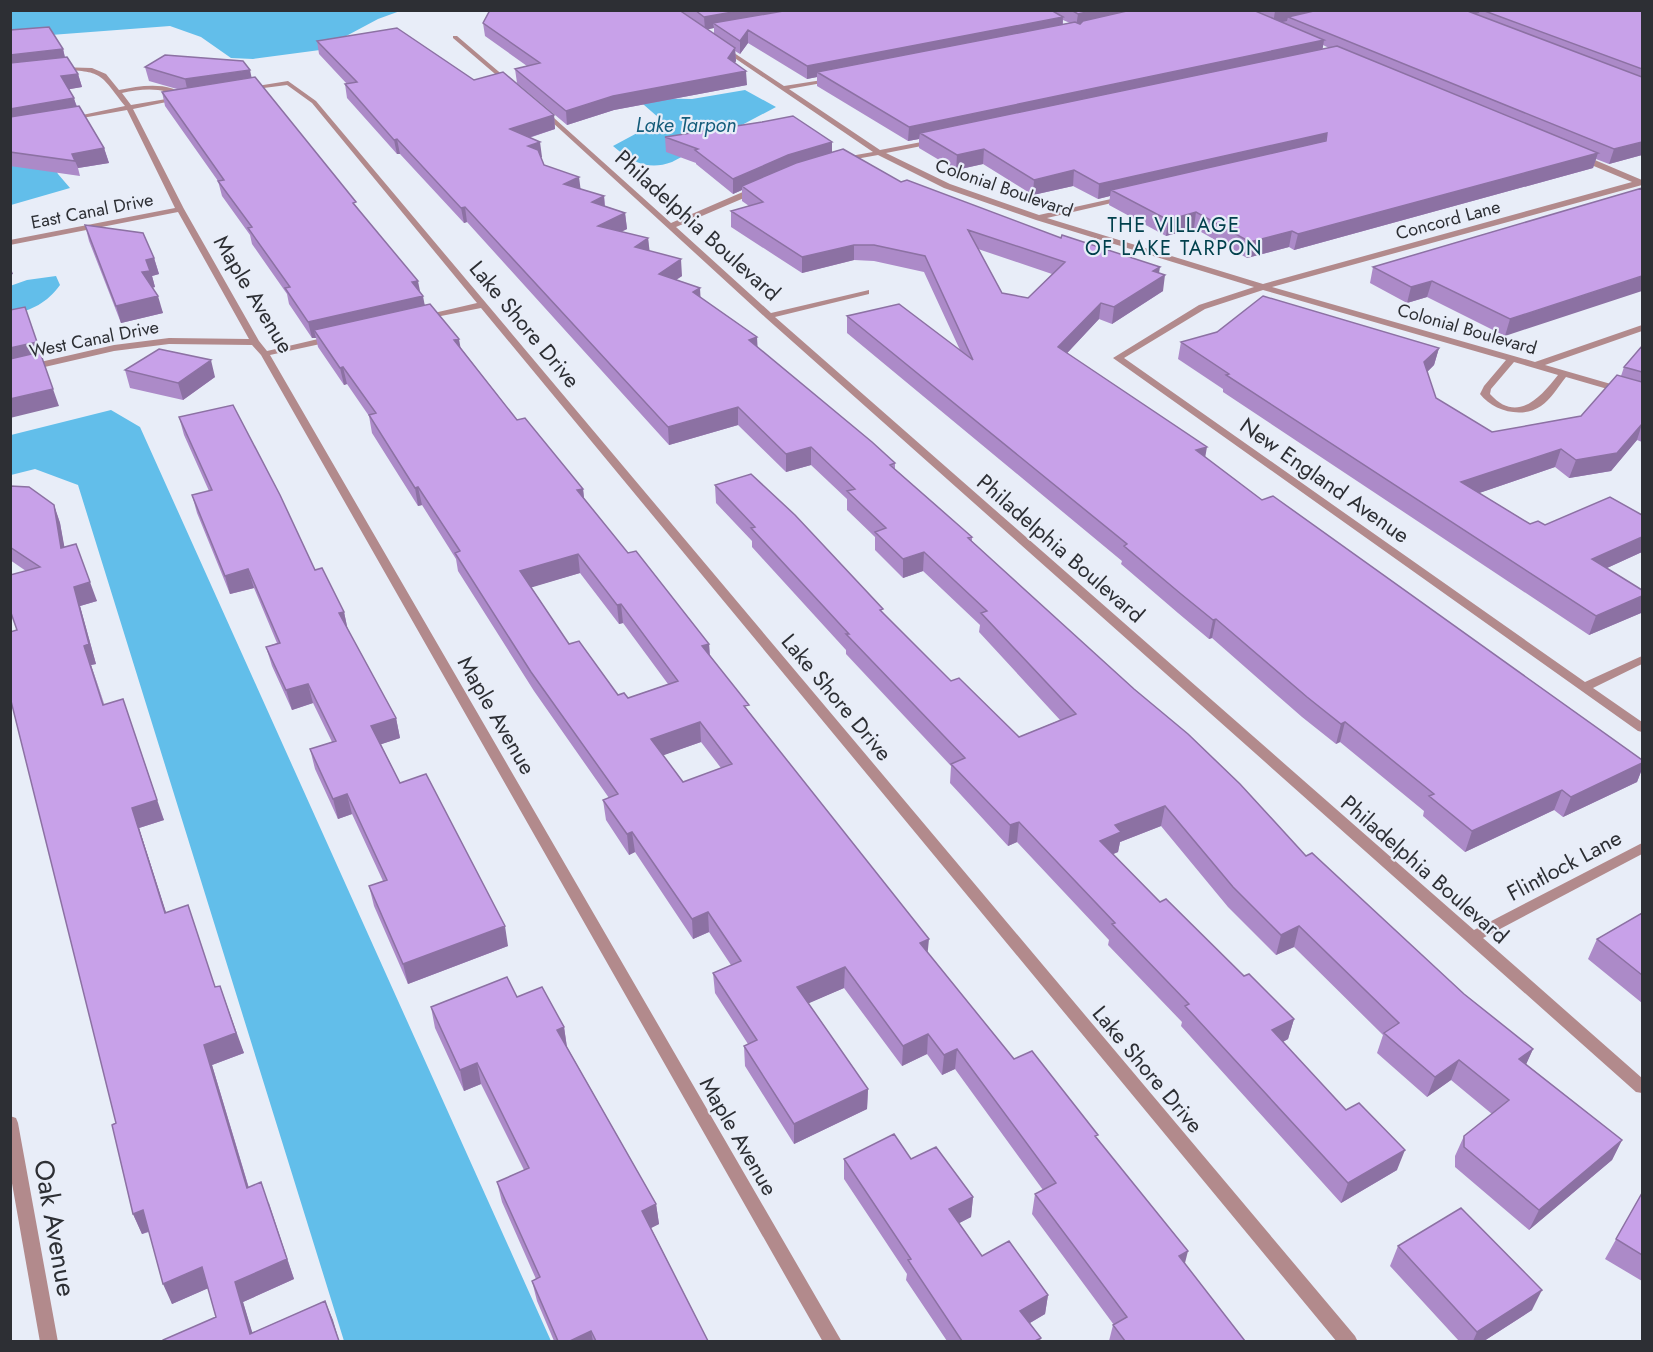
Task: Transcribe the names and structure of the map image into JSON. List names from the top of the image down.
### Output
{
  "streets": {
    "street": [
      "Colonial Boulevard",
      "East Canal Drive",
      "Concord Lane",
      "Philadelphia Boulevard",
      "Maple Avenue",
      "Lake Shore Drive",
      "West Canal Drive",
      "New England Avenue",
      "Flintlock Lane",
      "Oak Avenue"
    ]
  },
  "crossings": [
    ["Colonial Boulevard", "Concord Lane"],
    ["Colonial Boulevard", "New England Avenue"],
    ["East Canal Drive", "Maple Avenue"],
    ["Concord Lane", "New England Avenue"],
    ["Philadelphia Boulevard", "Flintlock Lane"],
    ["Maple Avenue", "West Canal Drive"]
  ],
  "districts": ["THE VILLAGE OF LAKE TARPON"],
  "water": ["Lake Tarpon"]
}
